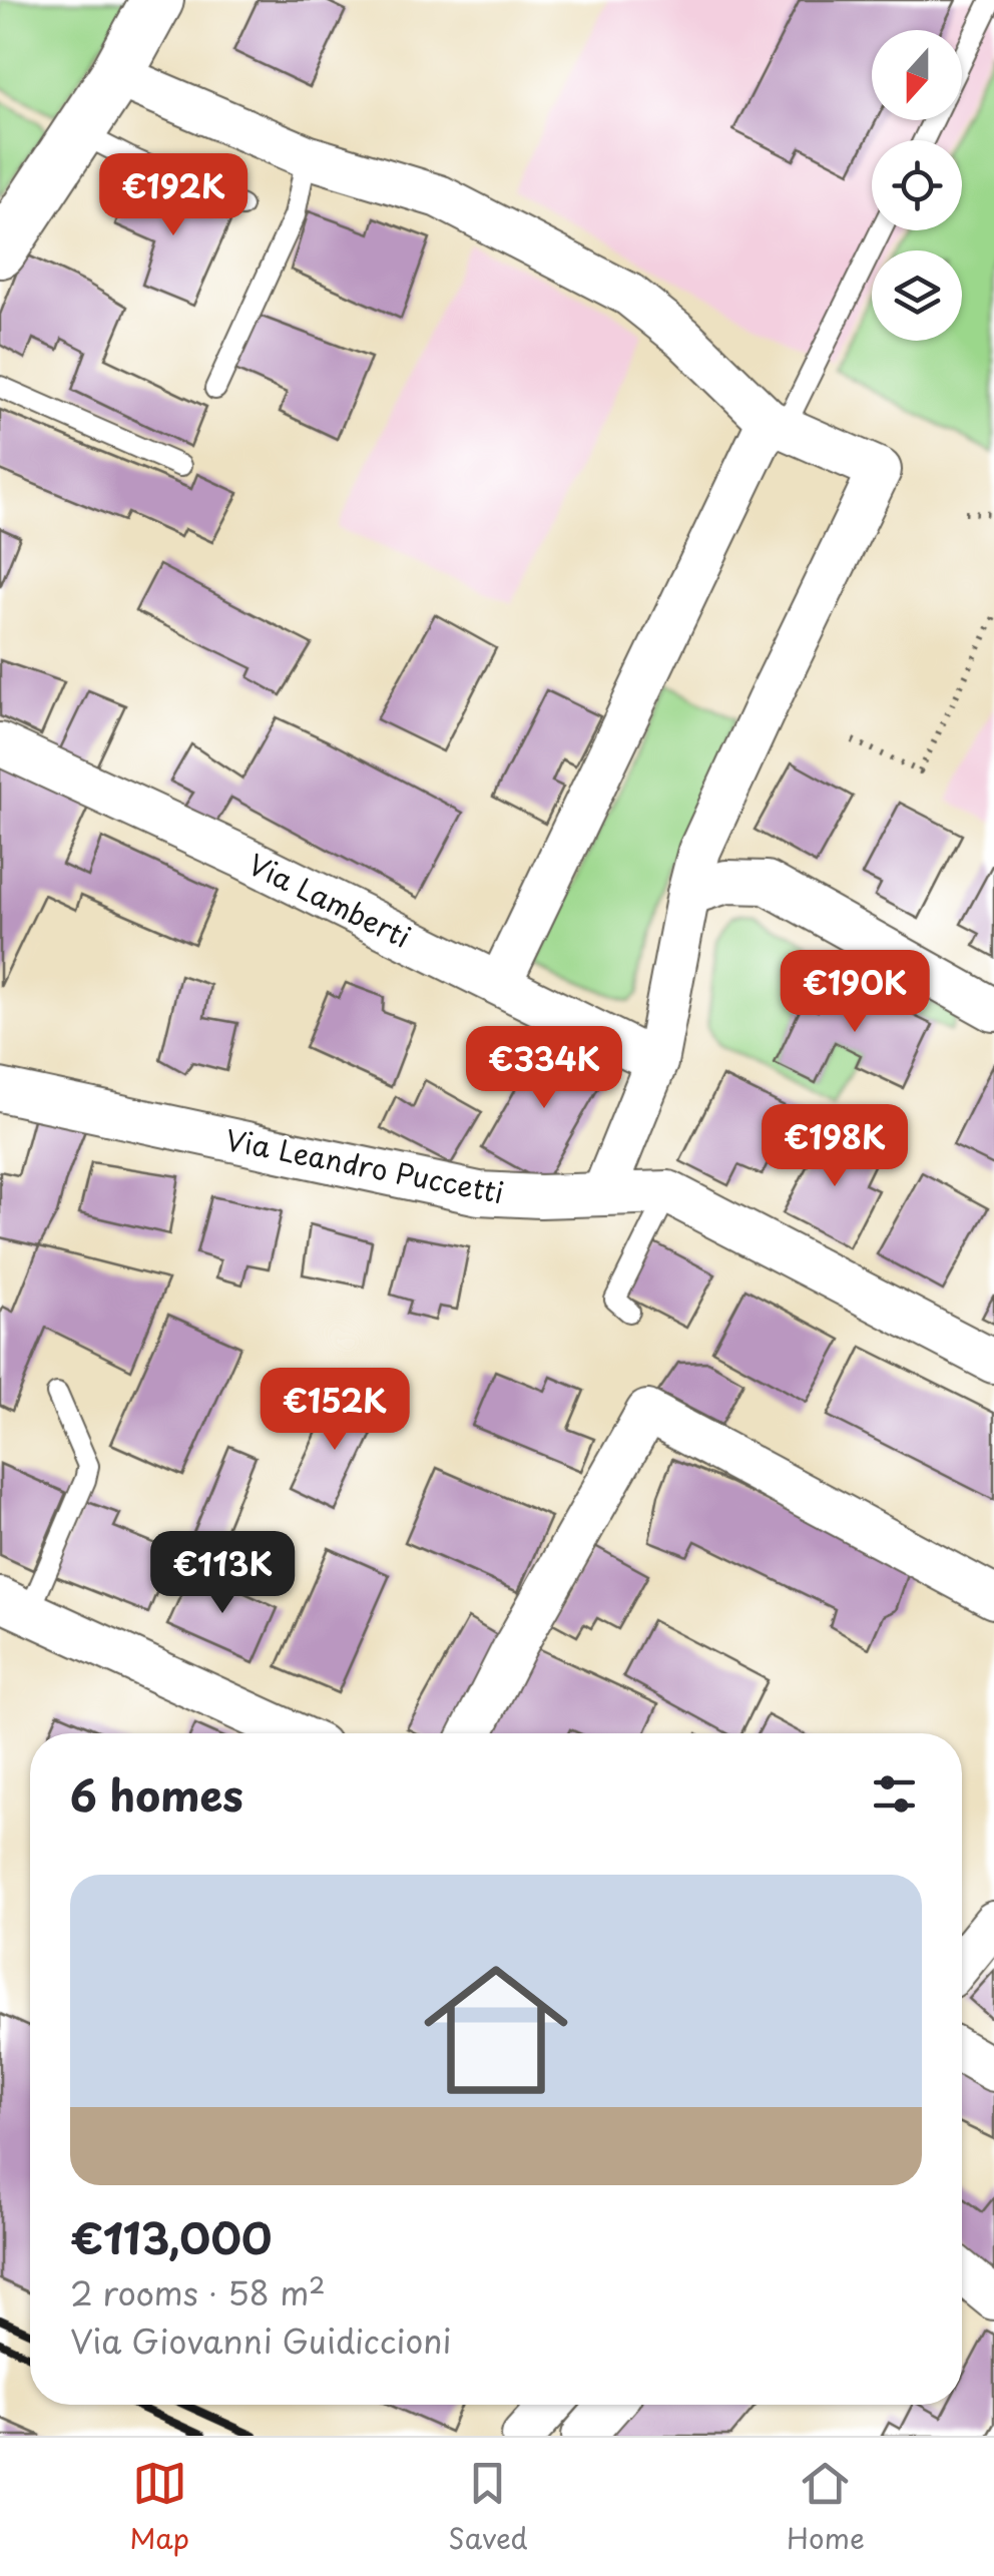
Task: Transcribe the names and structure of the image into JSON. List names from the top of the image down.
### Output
{
  "streets": {
    "street": ["Via Lamberti", "Via Leandro Puccetti"]
  },
  "north": "bottom",
  "page": {
    "price": [
      "€192K",
      "€190K",
      "€334K",
      "€198K",
      "€152K",
      "€113K"
    ],
    "heading": "6 homes",
    "list": [
      {
        "name": "€113,000",
        "note": "2 rooms · 58 m² · Via Giovanni Guidiccioni"
      }
    ],
    "tabs": ["Map", "Saved", "Home"]
  }
}
